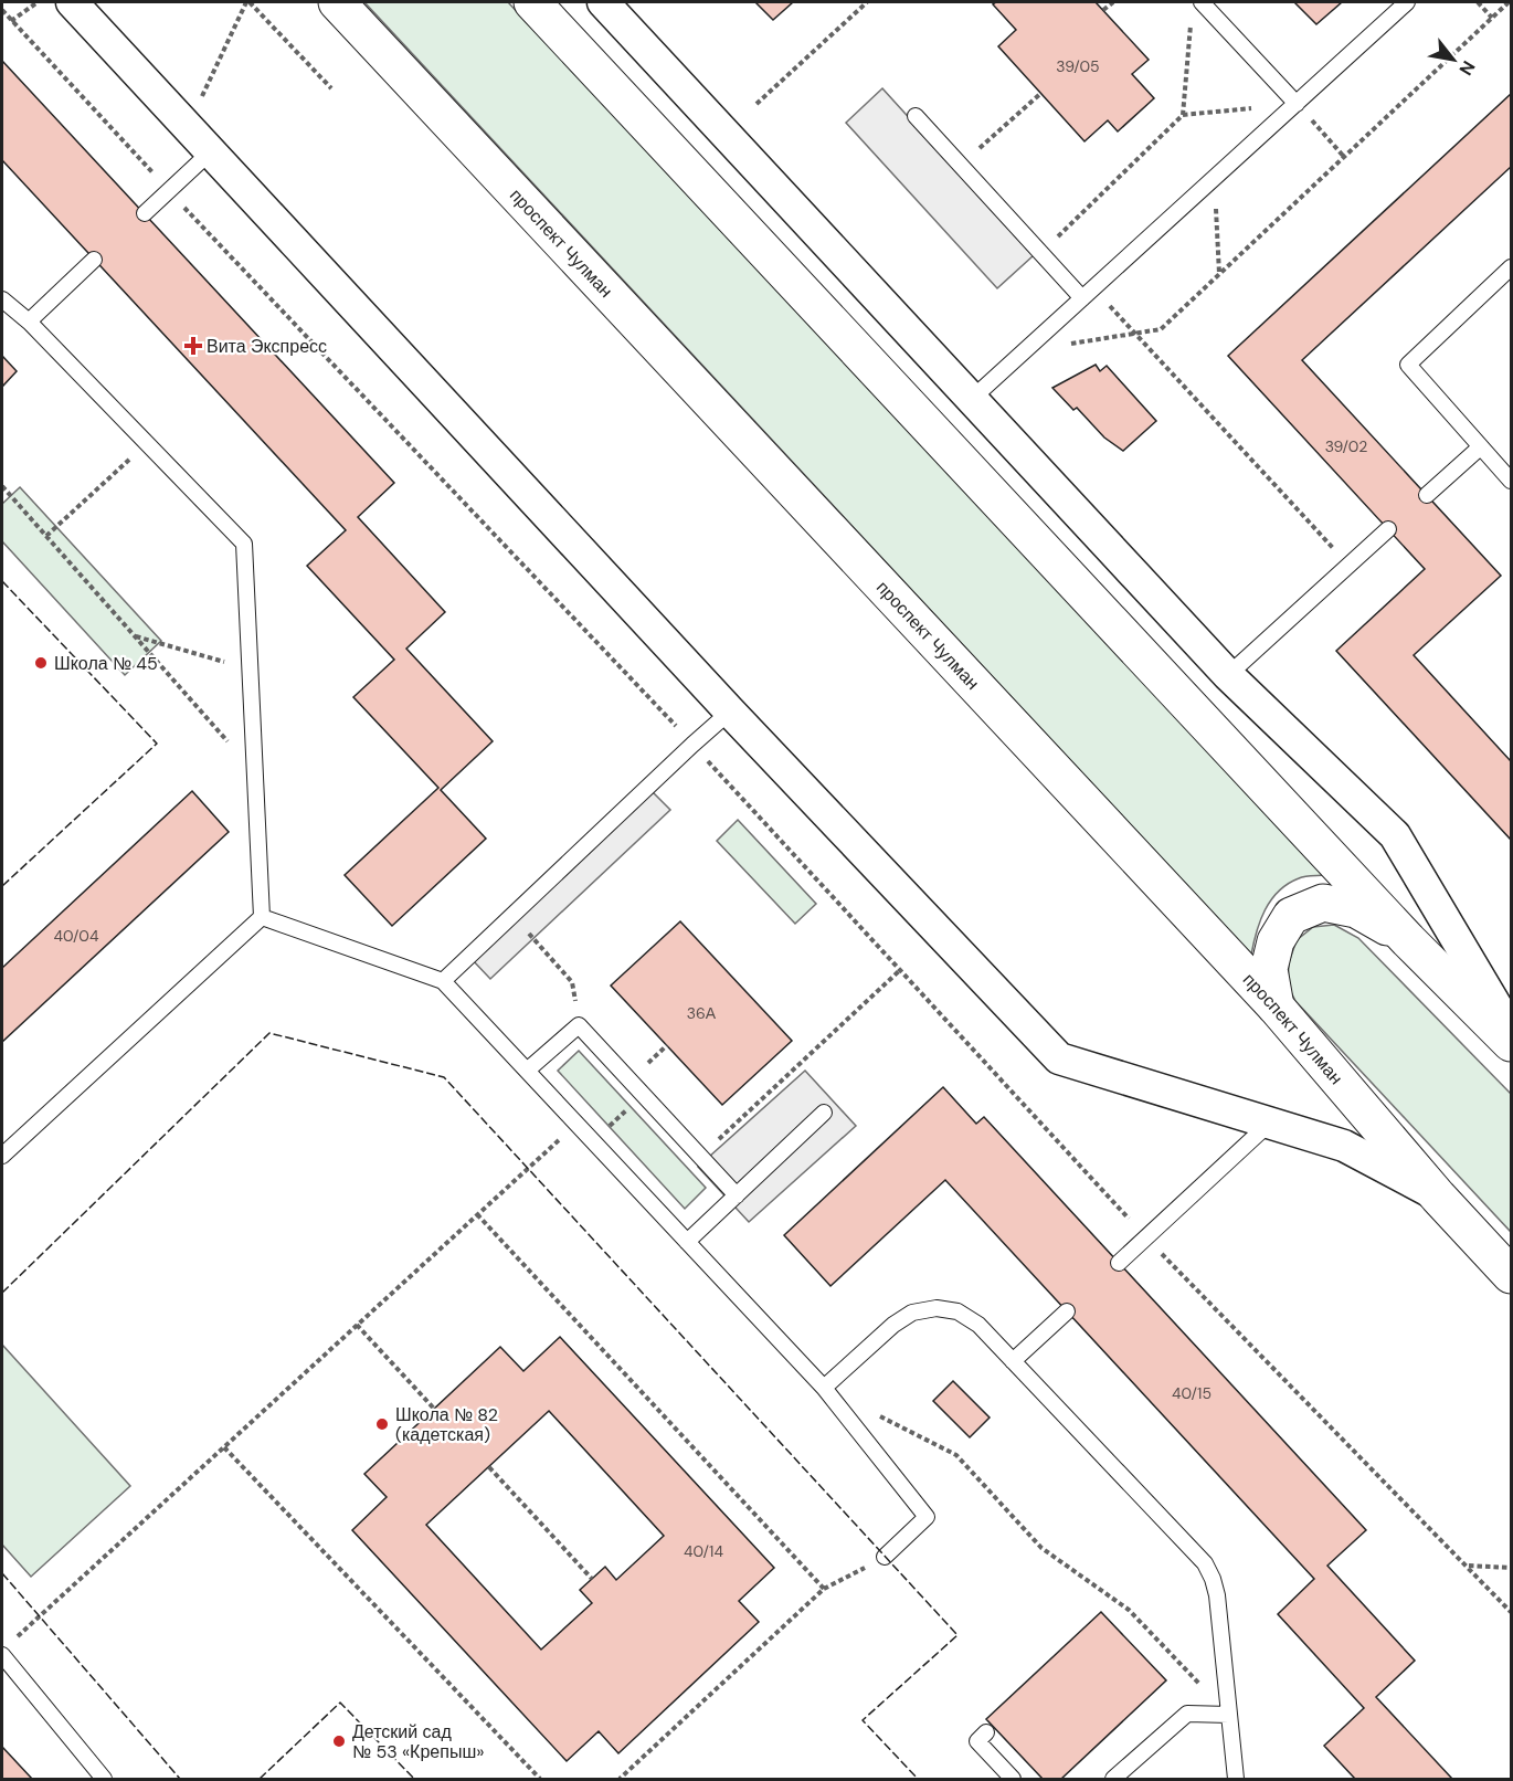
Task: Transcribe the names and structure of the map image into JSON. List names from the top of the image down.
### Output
{
  "streets": {
    "main road": ["проспект Чулман"]
  },
  "places": {
    "health": ["Вита Экспресс"],
    "other": ["Школа № 45", "Школа № 82 (кадетская)", "Детский сад № 53 «Крепыш»"]
  },
  "house_numbers": [
    "39/05",
    "39/02",
    "40/04",
    "36А",
    "40/15",
    "40/14"
  ],
  "north": "bottom right"
}
